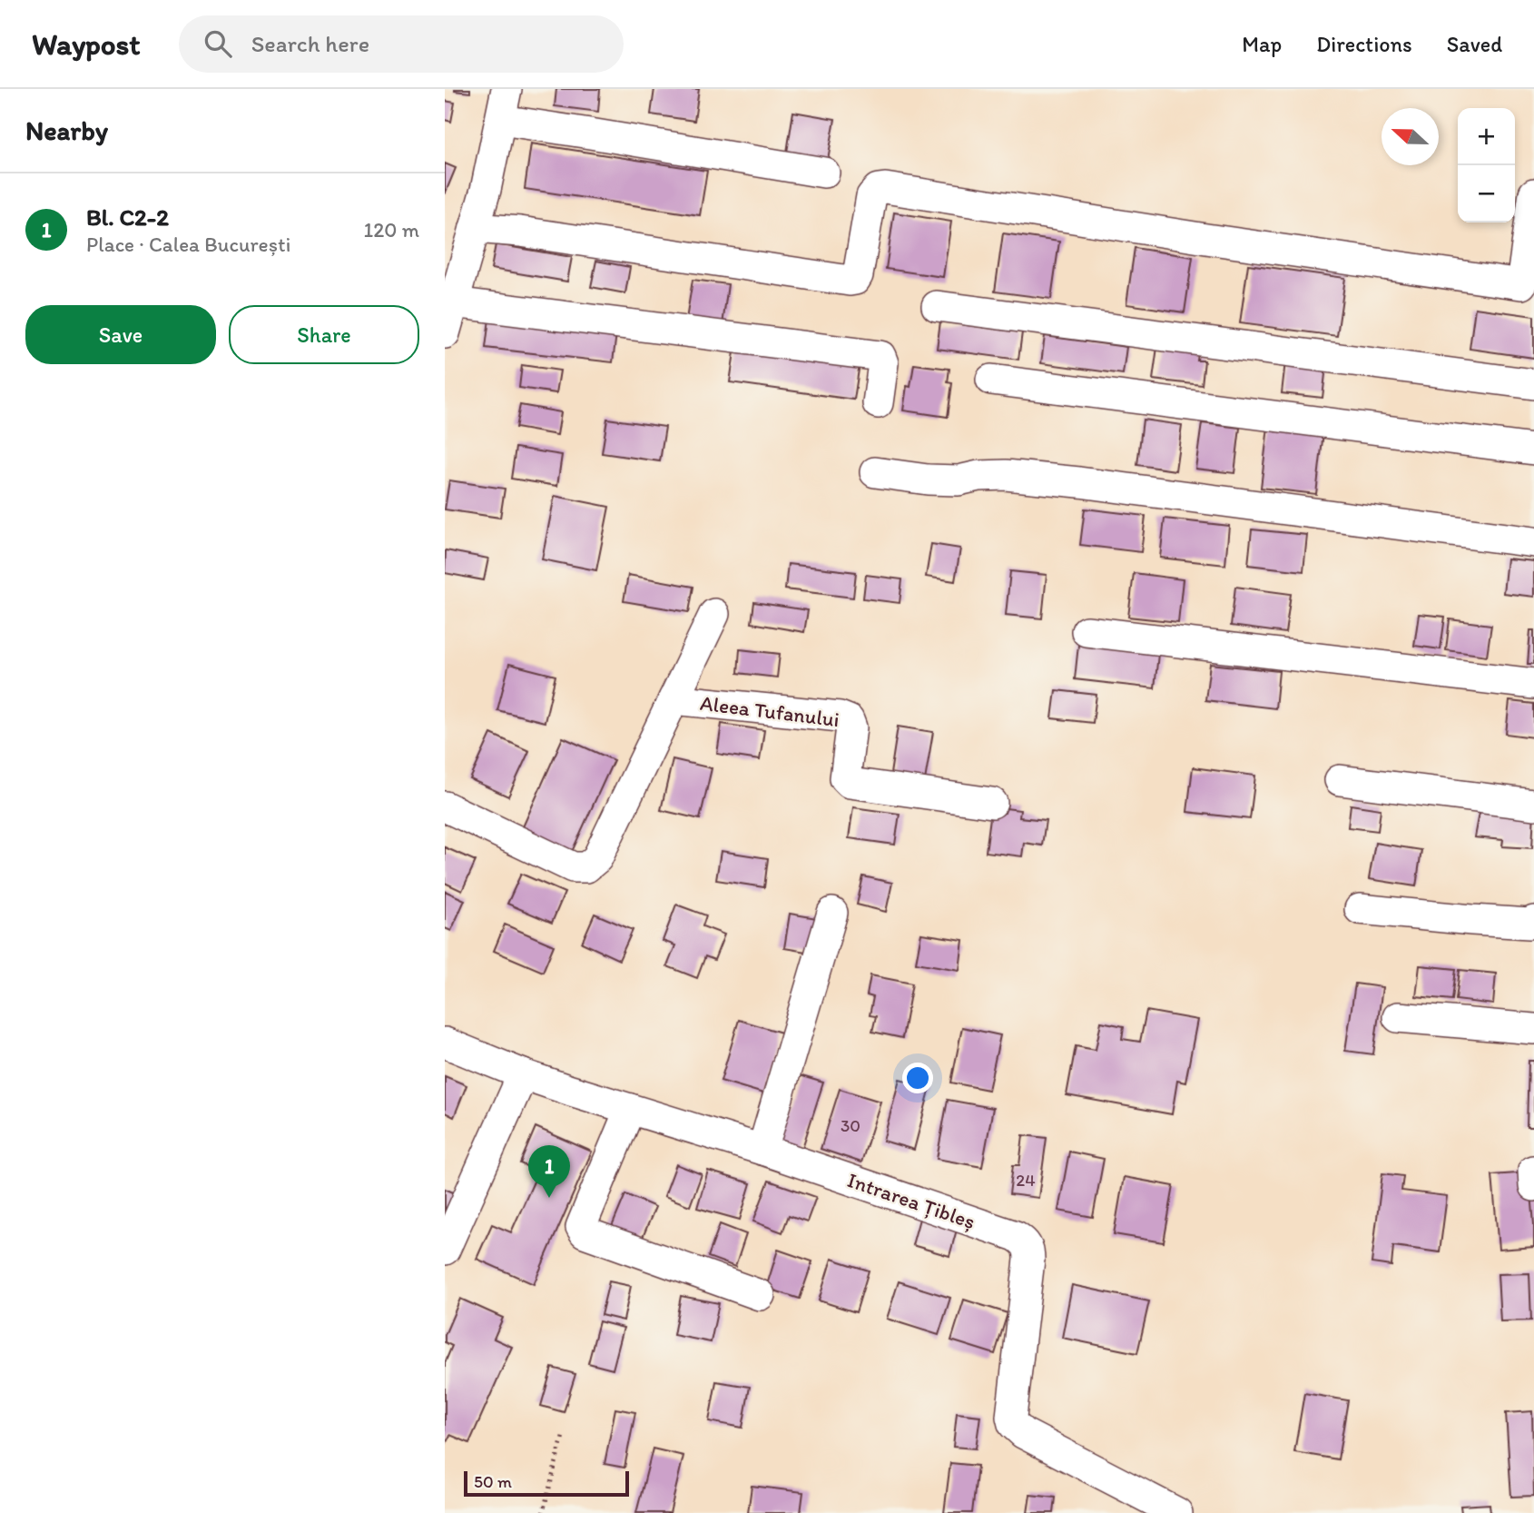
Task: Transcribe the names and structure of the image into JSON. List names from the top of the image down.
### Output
{
  "streets": {
    "street": ["Aleea Tufanului", "Intrarea Țibleș"]
  },
  "house_numbers": ["30", "24"],
  "scale_bar": "50 m",
  "north": "left",
  "page": {
    "header": "Waypost",
    "search": "Search here",
    "nav": ["Map", "Directions", "Saved"],
    "heading": "Nearby",
    "map_buttons": ["+", "−"],
    "list": [
      {
        "mark": "1",
        "name": "Bl. C2-2",
        "note": "Place · Calea București",
        "value": "120 m"
      }
    ],
    "buttons": ["Save", "Share"],
    "pins": "1",
    "scale": "50 m"
  }
}
